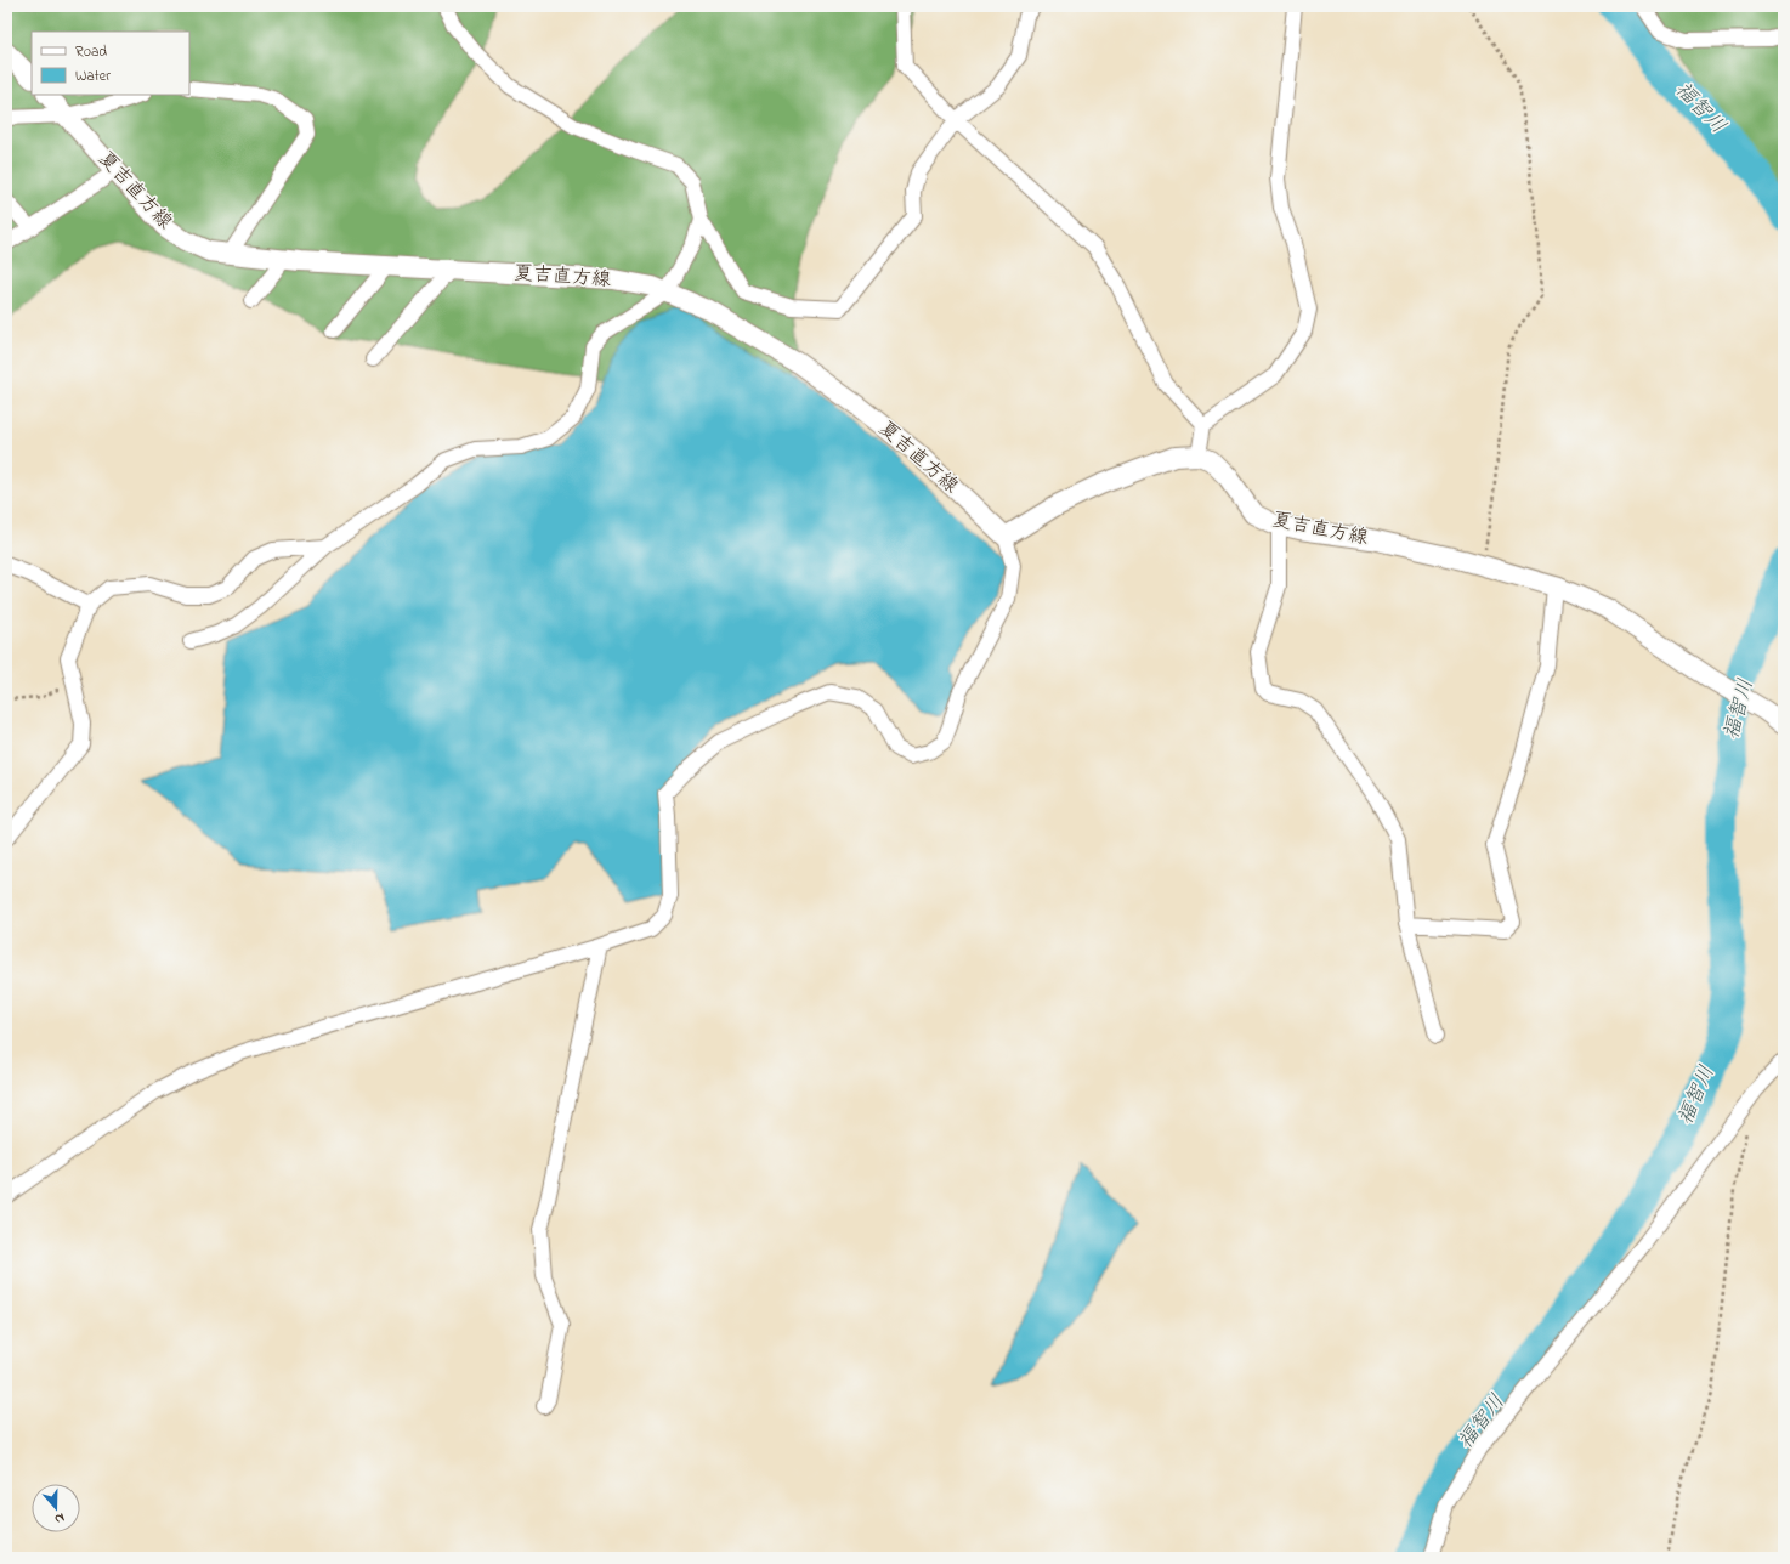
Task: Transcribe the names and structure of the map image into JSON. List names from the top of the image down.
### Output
{
  "streets": {
    "main road": ["夏吉直方線"]
  },
  "water": ["福智川"],
  "legend": ["Road", "Water"],
  "north": "bottom"
}
